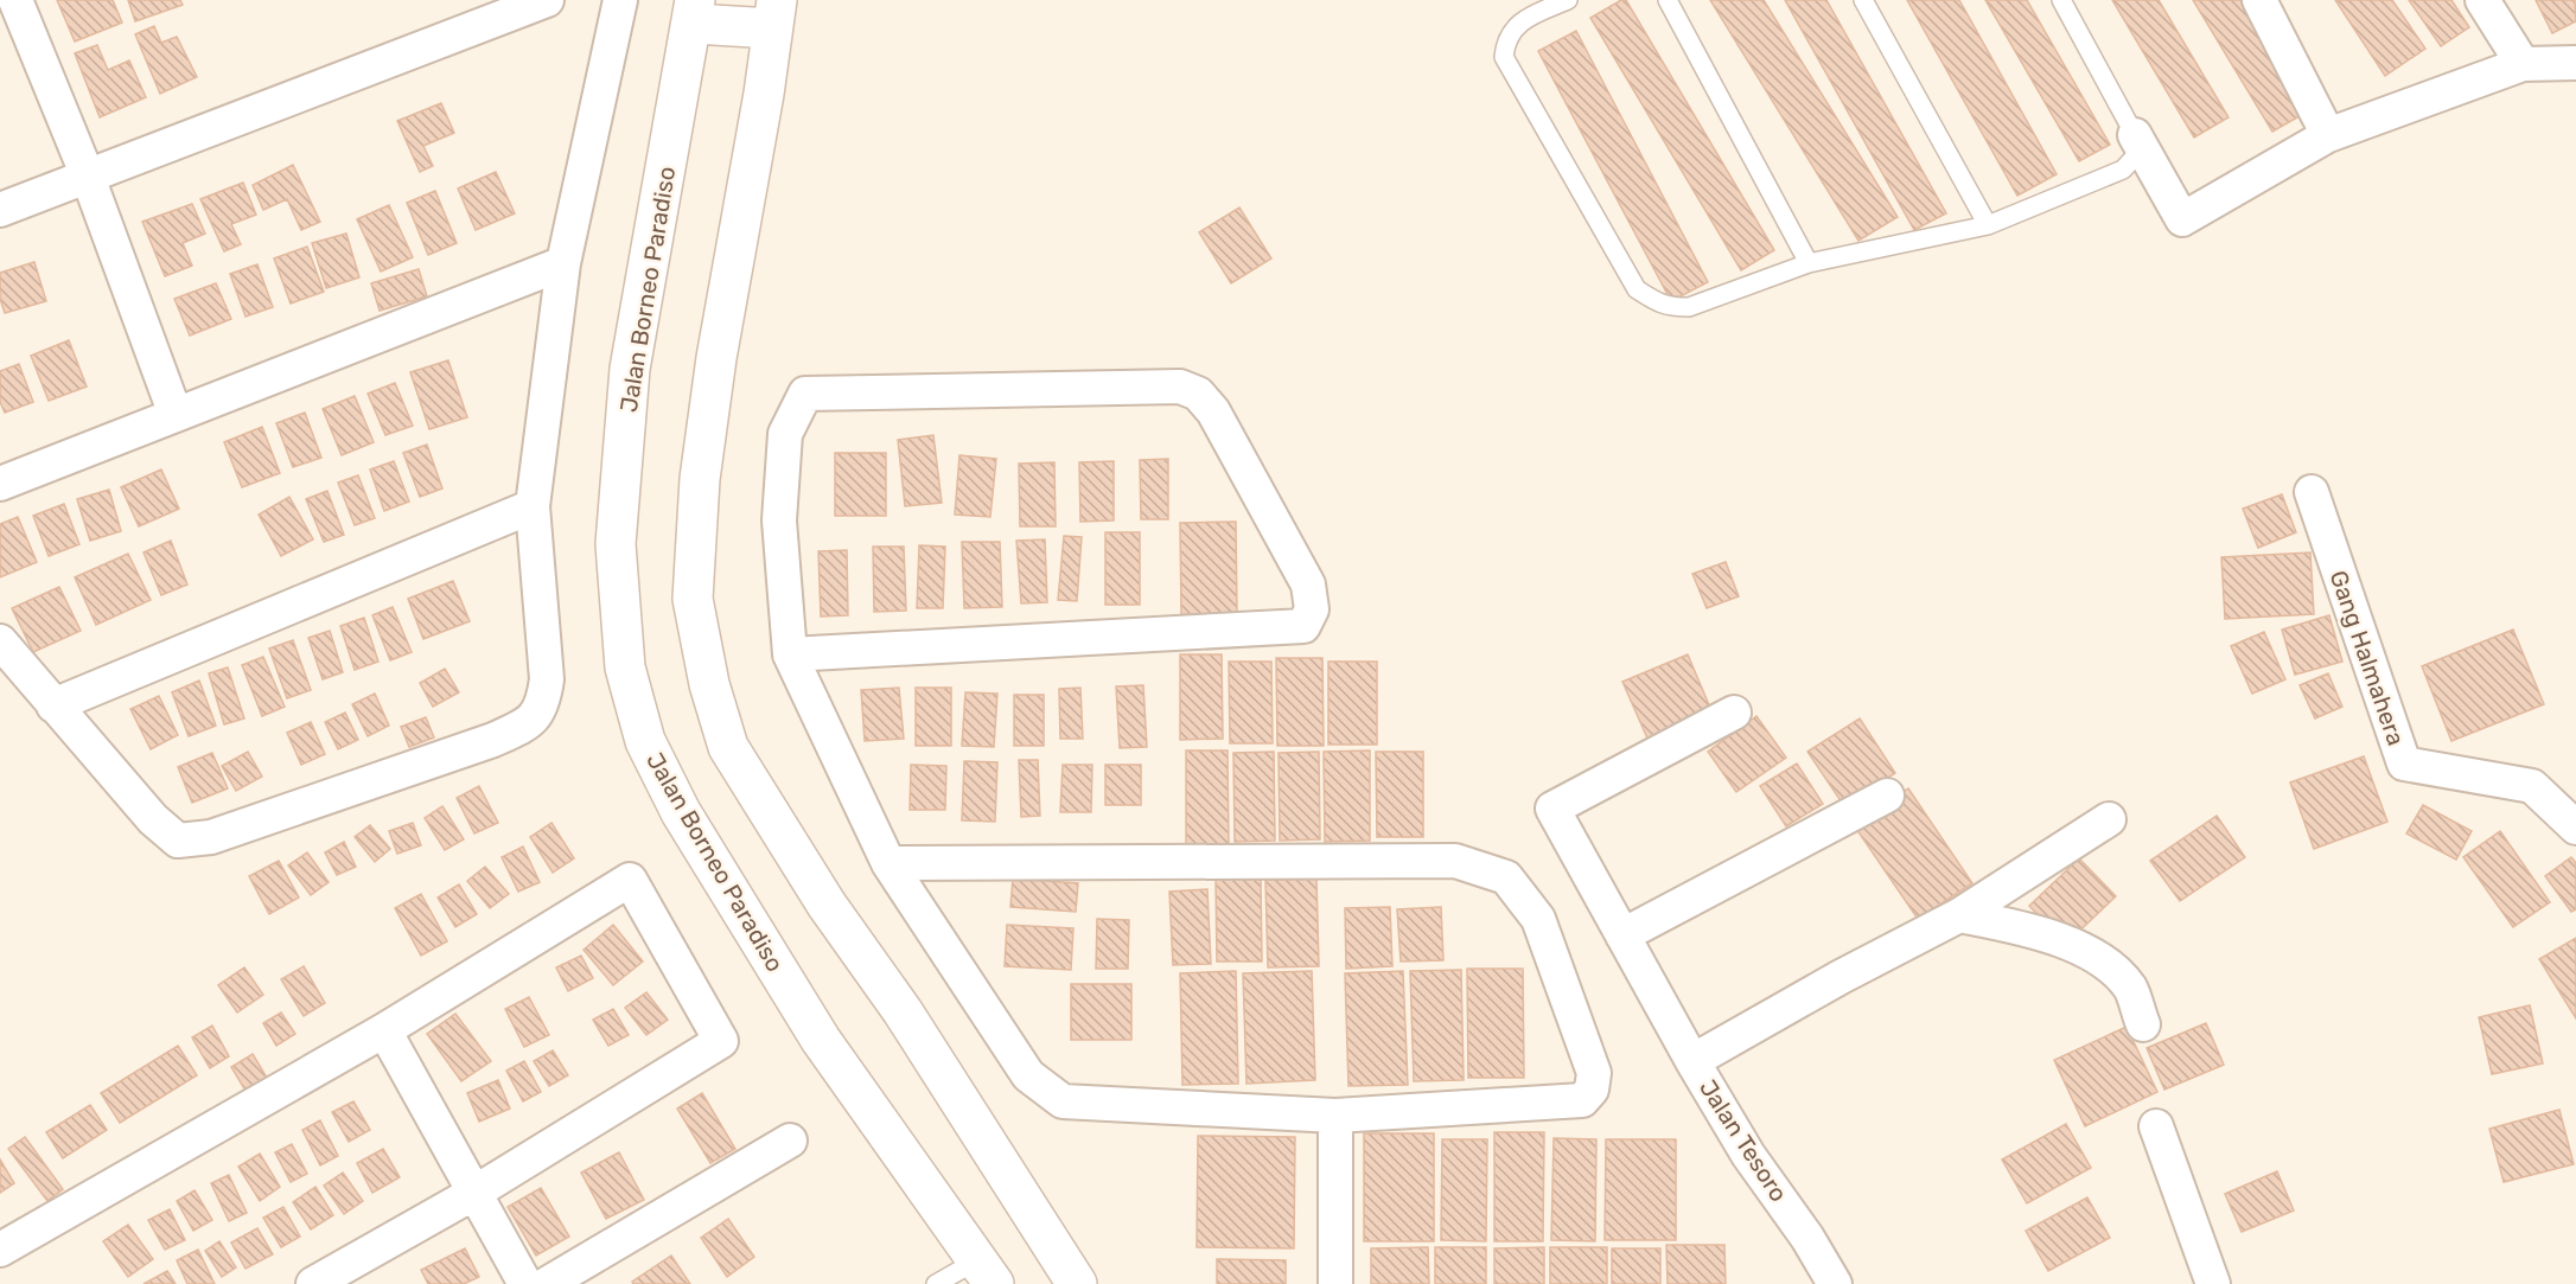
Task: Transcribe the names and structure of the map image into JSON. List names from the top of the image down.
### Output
{
  "streets": {
    "street": ["Jalan Borneo Paradiso", "Gang Halmahera", "Jalan Tesoro"]
  }
}
